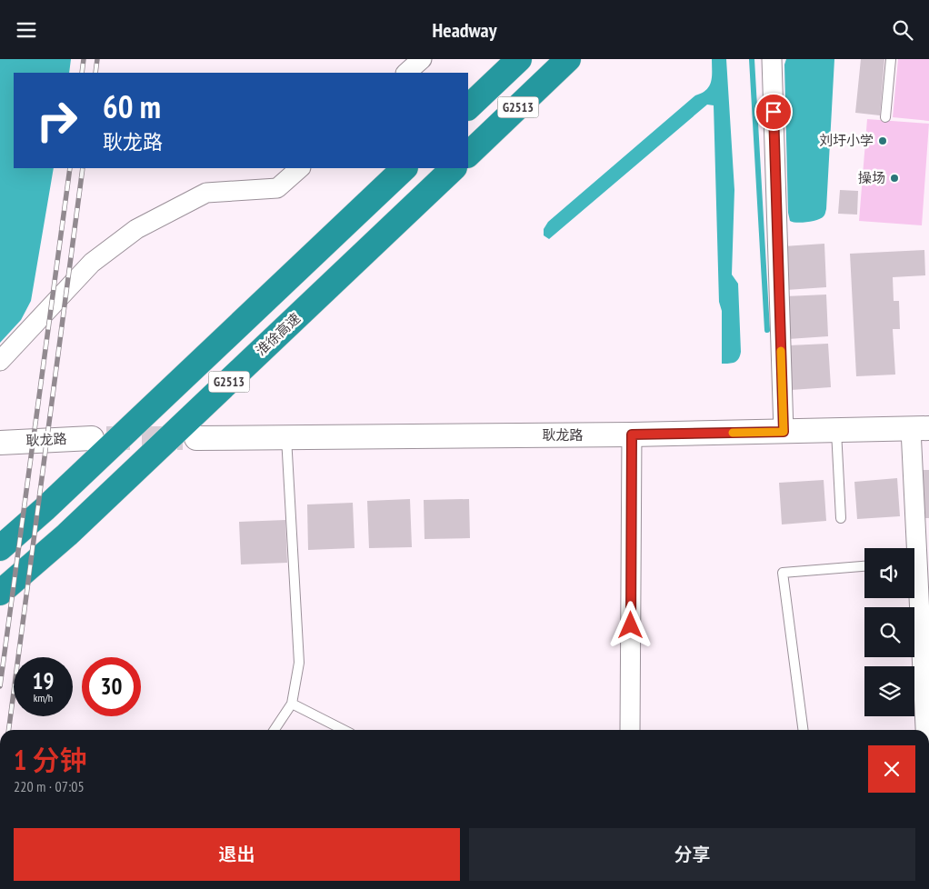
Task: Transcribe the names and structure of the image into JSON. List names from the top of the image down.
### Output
{
  "streets": {
    "highway": ["G2513", "淮徐高速"],
    "street": ["耿龙路"]
  },
  "places": ["刘圩小学", "操场"],
  "page": {
    "header": "Headway",
    "turn": ["60 m", "耿龙路"],
    "speed": "19 km/h",
    "limit": "30",
    "heading": ["1 分钟", "220 m · 07:05"],
    "buttons": ["退出", "分享"]
  }
}
